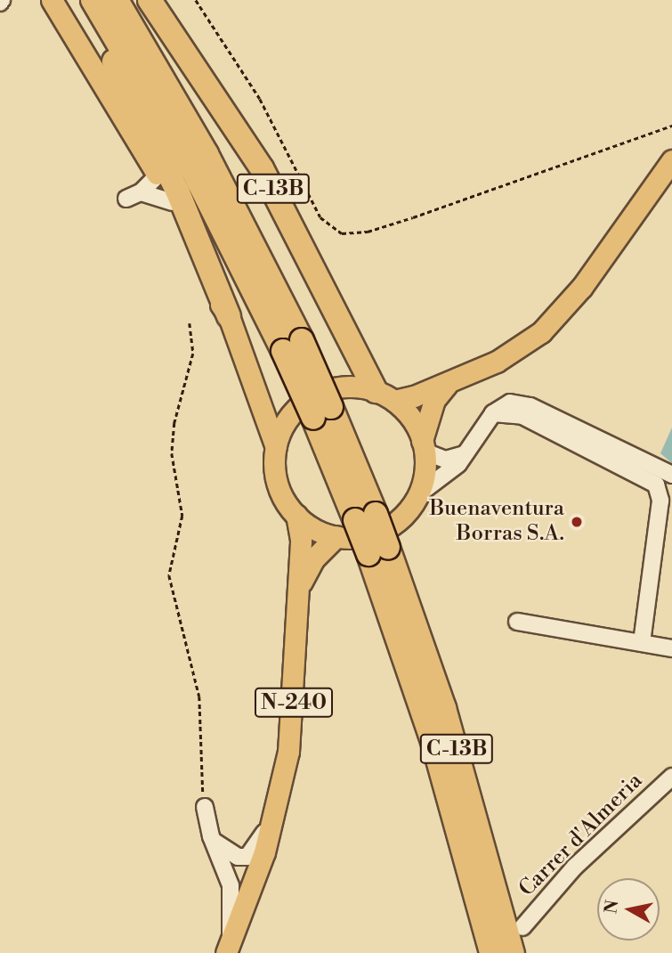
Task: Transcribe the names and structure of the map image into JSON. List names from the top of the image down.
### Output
{
  "streets": {
    "highway": ["C-13B"],
    "main road": ["N-240"],
    "street": ["Carrer d'Almeria"]
  },
  "crossings": [
    ["C-13B", "N-240"]
  ],
  "places": ["Buenaventura Borras S.A."],
  "north": "left"
}
